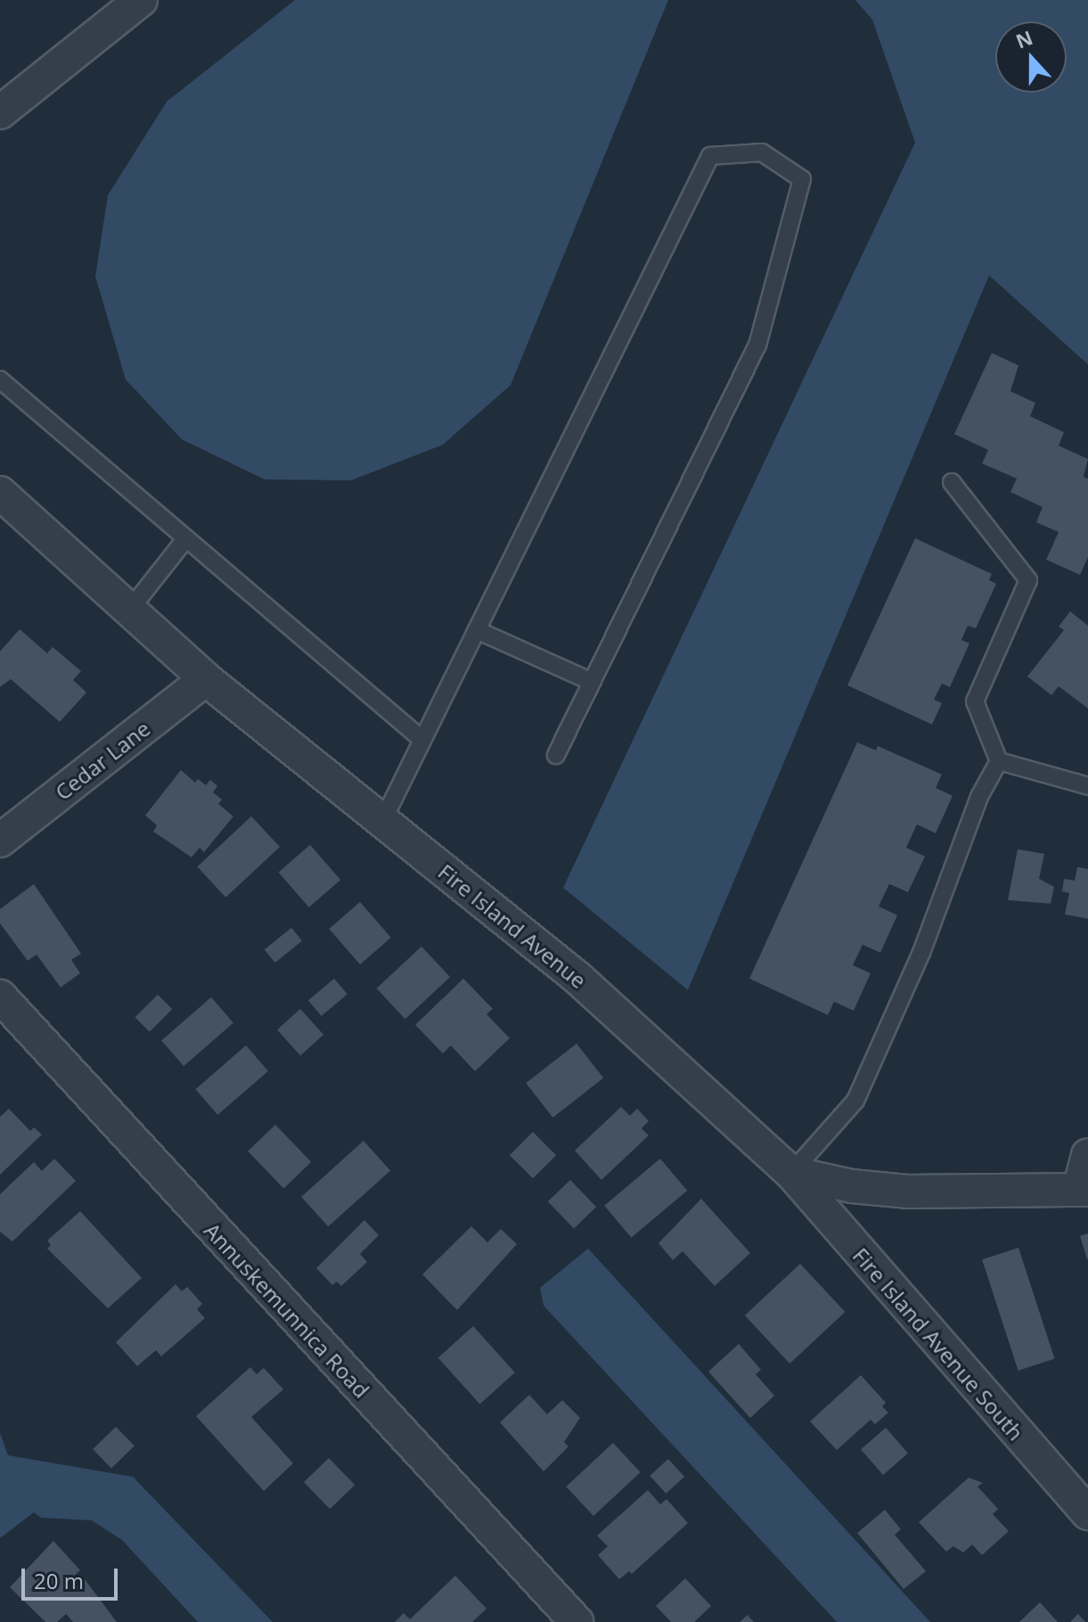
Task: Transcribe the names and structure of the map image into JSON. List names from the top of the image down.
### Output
{
  "streets": {
    "street": [
      "Cedar Lane",
      "Fire Island Avenue",
      "Annuskemunnica Road",
      "Fire Island Avenue South"
    ]
  },
  "crossings": [
    ["Cedar Lane", "Fire Island Avenue"],
    ["Fire Island Avenue", "Fire Island Avenue South"]
  ],
  "scale_bar": "20 m",
  "north": "top"
}
